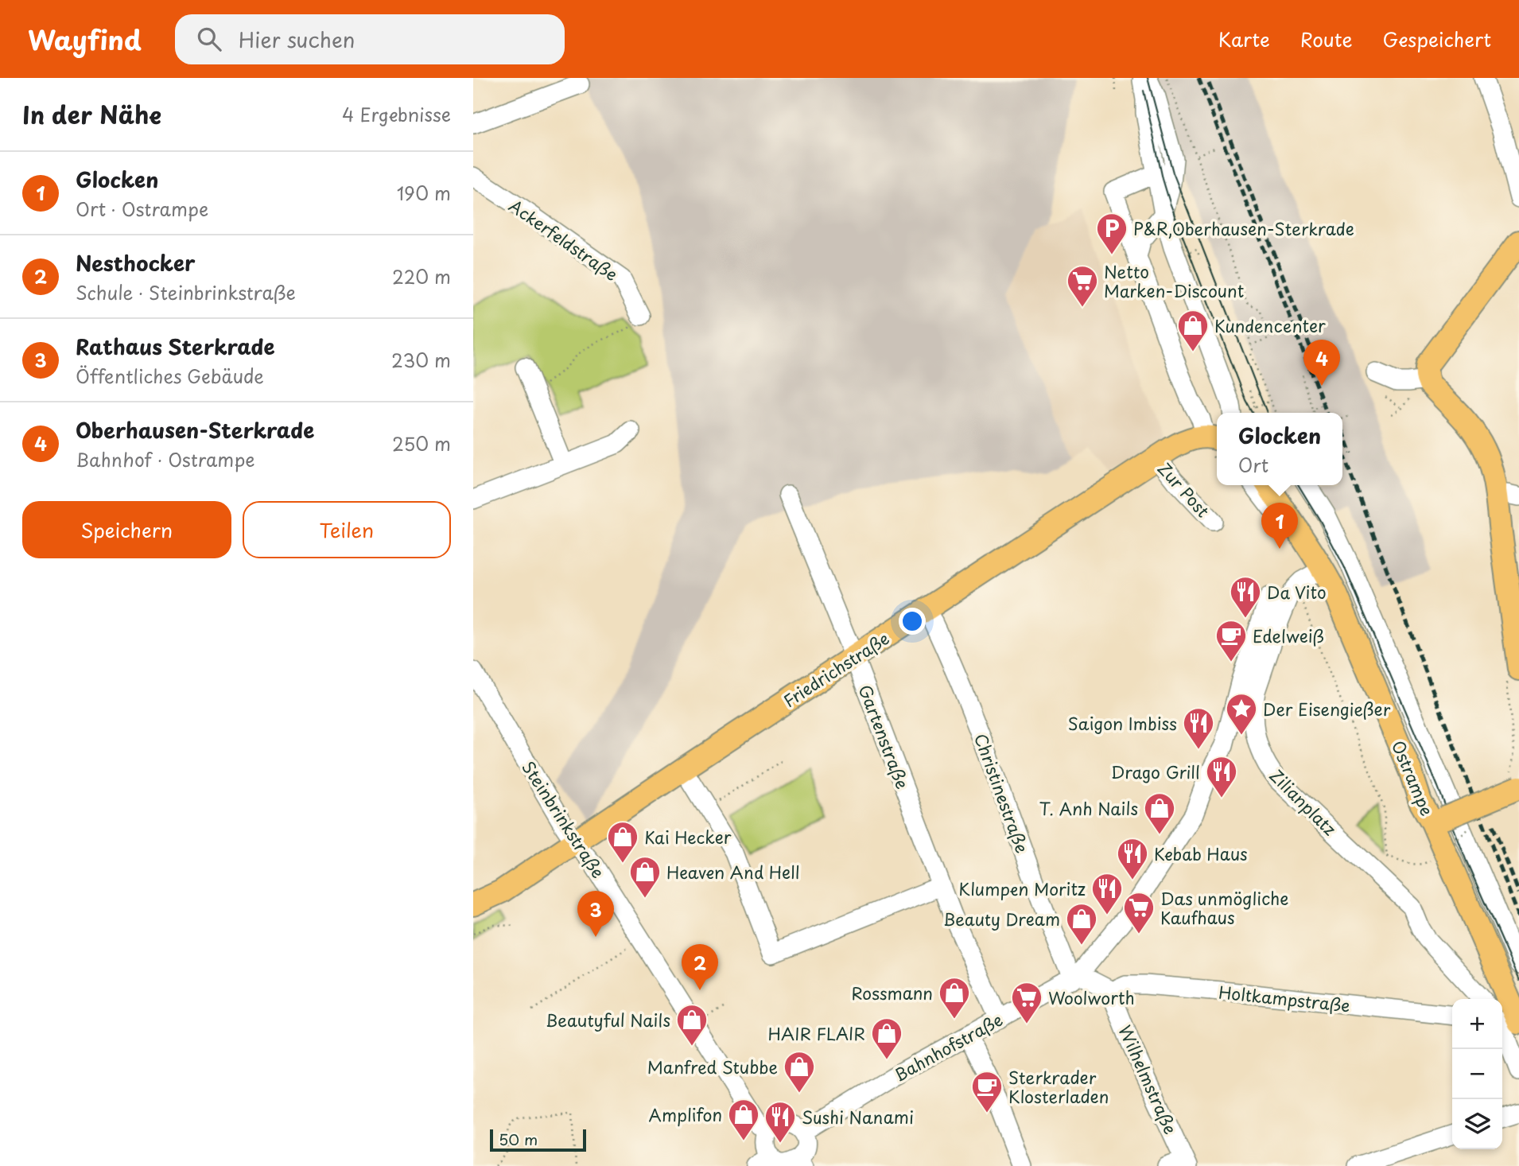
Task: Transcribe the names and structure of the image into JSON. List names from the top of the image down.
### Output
{
  "streets": {
    "main road": ["Friedrichstraße", "Ostrampe"],
    "street": [
      "Ackerfeldstraße",
      "Zur Post",
      "Gartenstraße",
      "Christinestraße",
      "Zilianplatz",
      "Steinbrinkstraße",
      "Holtkampstraße",
      "Bahnhofstraße",
      "Wilhelmstraße"
    ]
  },
  "crossings": [
    ["Zur Post", "Friedrichstraße"],
    ["Friedrichstraße", "Gartenstraße"],
    ["Friedrichstraße", "Christinestraße"],
    ["Friedrichstraße", "Steinbrinkstraße"],
    ["Gartenstraße", "Bahnhofstraße"],
    ["Ostrampe", "Zilianplatz"],
    ["Christinestraße", "Bahnhofstraße"],
    ["Steinbrinkstraße", "Bahnhofstraße"],
    ["Holtkampstraße", "Wilhelmstraße"]
  ],
  "places": {
    "parking": ["P&R,Oberhausen-Sterkrade"],
    "supermarket": ["Netto Marken-Discount", "Das unmögliche Kaufhaus", "Woolworth"],
    "shop": [
      "Kundencenter",
      "T. Anh Nails",
      "Kai Hecker",
      "Heaven And Hell",
      "Beauty Dream",
      "Rossmann",
      "Beautyful Nails",
      "HAIR FLAIR",
      "Manfred Stubbe",
      "Amplifon"
    ],
    "restaurant": [
      "Da Vito",
      "Saigon Imbiss",
      "Drago Grill",
      "Kebab Haus",
      "Klumpen Moritz",
      "Sushi Nanami"
    ],
    "cafe": ["Edelweiß", "Sterkrader Klosterladen"],
    "place": ["Der Eisengießer"]
  },
  "scale_bar": "50 m",
  "page": {
    "header": "Wayfind",
    "search": "Hier suchen",
    "nav": ["Karte", "Route", "Gespeichert"],
    "heading": ["In der Nähe", "4 Ergebnisse"],
    "list": [
      {
        "mark": "1",
        "name": "Glocken",
        "note": "Ort · Ostrampe",
        "value": "190 m"
      },
      {
        "mark": "2",
        "name": "Nesthocker",
        "note": "Schule · Steinbrinkstraße",
        "value": "220 m"
      },
      {
        "mark": "3",
        "name": "Rathaus Sterkrade",
        "note": "Öffentliches Gebäude",
        "value": "230 m"
      },
      {
        "mark": "4",
        "name": "Oberhausen-Sterkrade",
        "note": "Bahnhof · Ostrampe",
        "value": "250 m"
      }
    ],
    "pins": [
      "4",
      "1",
      "3",
      "2"
    ],
    "popup": ["Glocken", "Ort"],
    "buttons": ["Speichern", "Teilen"],
    "map_buttons": ["+", "−"],
    "scale": "50 m"
  }
}
